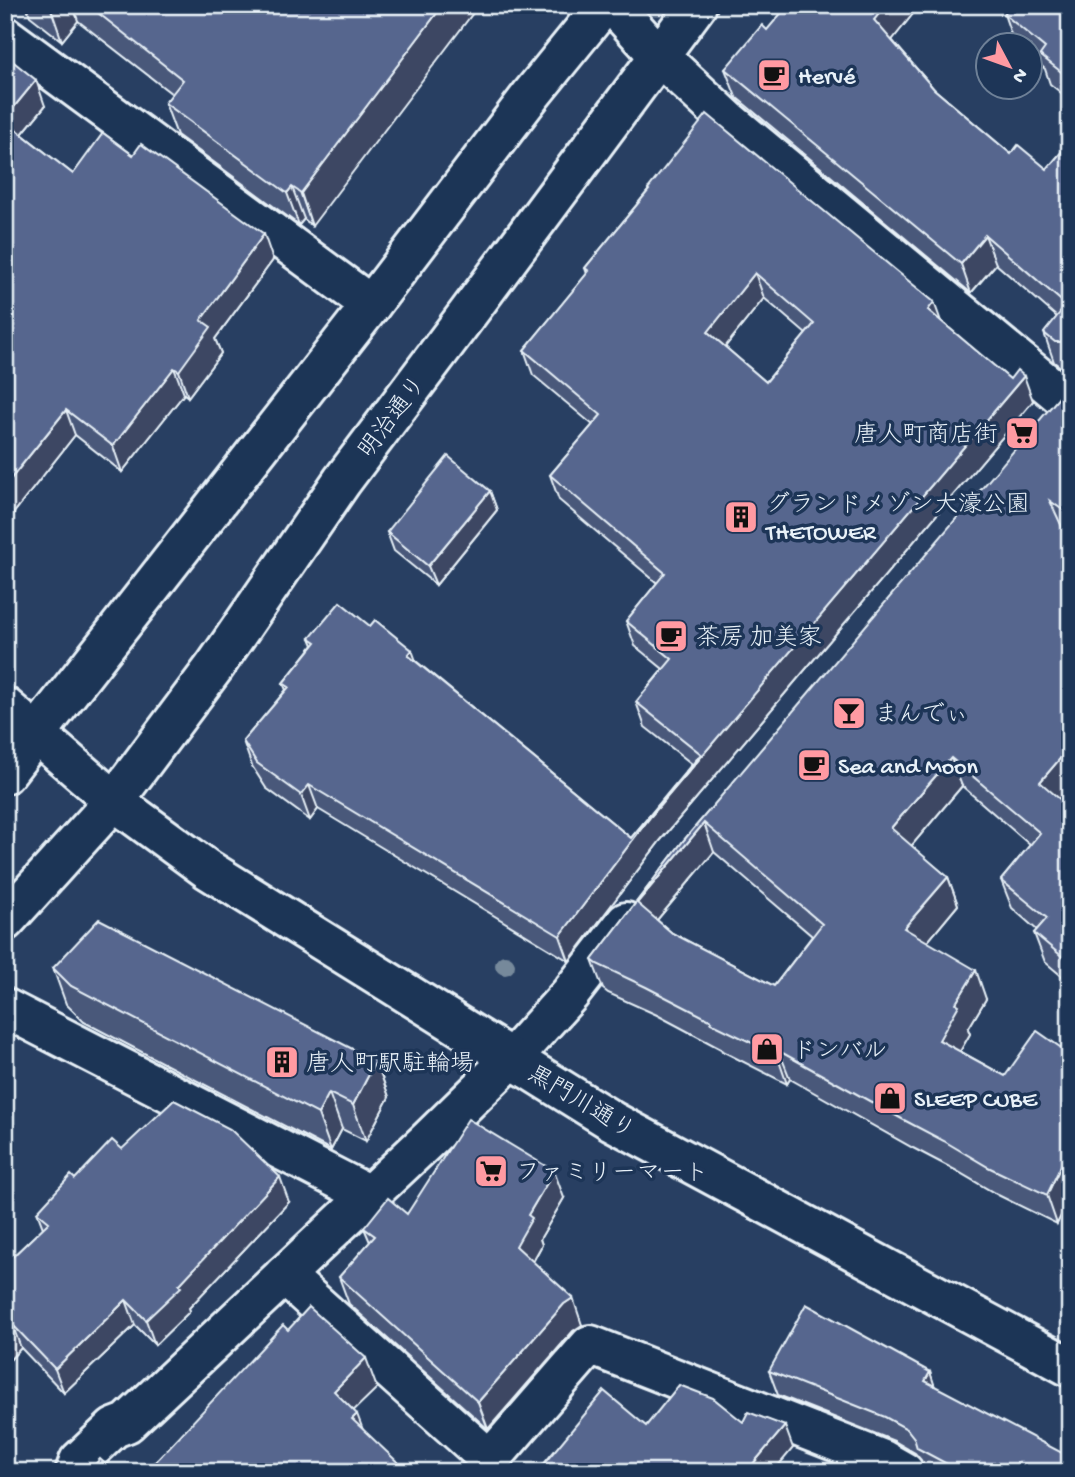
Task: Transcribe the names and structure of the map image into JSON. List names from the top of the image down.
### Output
{
  "streets": {
    "street": ["明治通り", "黒門川通り"]
  },
  "crossings": [
    ["明治通り", "黒門川通り"]
  ],
  "places": {
    "cafe": ["Hervé", "茶房 加美家", "Sea and Moon"],
    "supermarket": ["唐人町商店街", "ファミリーマート"],
    "building": ["グランドメゾン大濠公園 THETOWER", "唐人町駅駐輪場"],
    "bar": ["まんでぃ"],
    "shop": ["ドンバル", "SLEEP CUBE"]
  },
  "north": "bottom right"
}
